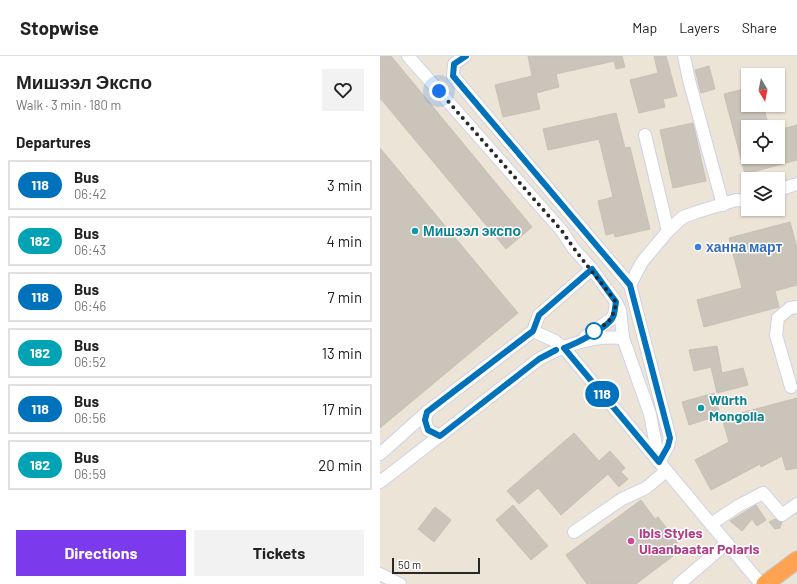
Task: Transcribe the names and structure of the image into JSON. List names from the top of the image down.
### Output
{
  "places": [
    "Мишээл экспо",
    "ханна март",
    "Würth Mongolia",
    "ibis Styles Ulaanbaatar Polaris"
  ],
  "lines": ["bus line 118"],
  "scale_bar": "50 m",
  "north": "bottom",
  "page": {
    "header": "Stopwise",
    "nav": ["Map", "Layers", "Share"],
    "heading": [
      ["Мишээл Экспо", "Walk · 3 min · 180 m"],
      "Departures"
    ],
    "on_map": "118",
    "list": [
      {
        "mark": "118",
        "name": "Bus",
        "note": "06:42",
        "value": "3 min"
      },
      {
        "mark": "182",
        "name": "Bus",
        "note": "06:43",
        "value": "4 min"
      },
      {
        "mark": "118",
        "name": "Bus",
        "note": "06:46",
        "value": "7 min"
      },
      {
        "mark": "182",
        "name": "Bus",
        "note": "06:52",
        "value": "13 min"
      },
      {
        "mark": "118",
        "name": "Bus",
        "note": "06:56",
        "value": "17 min"
      },
      {
        "mark": "182",
        "name": "Bus",
        "note": "06:59",
        "value": "20 min"
      }
    ],
    "buttons": ["Directions", "Tickets"],
    "scale": "50 m"
  }
}
